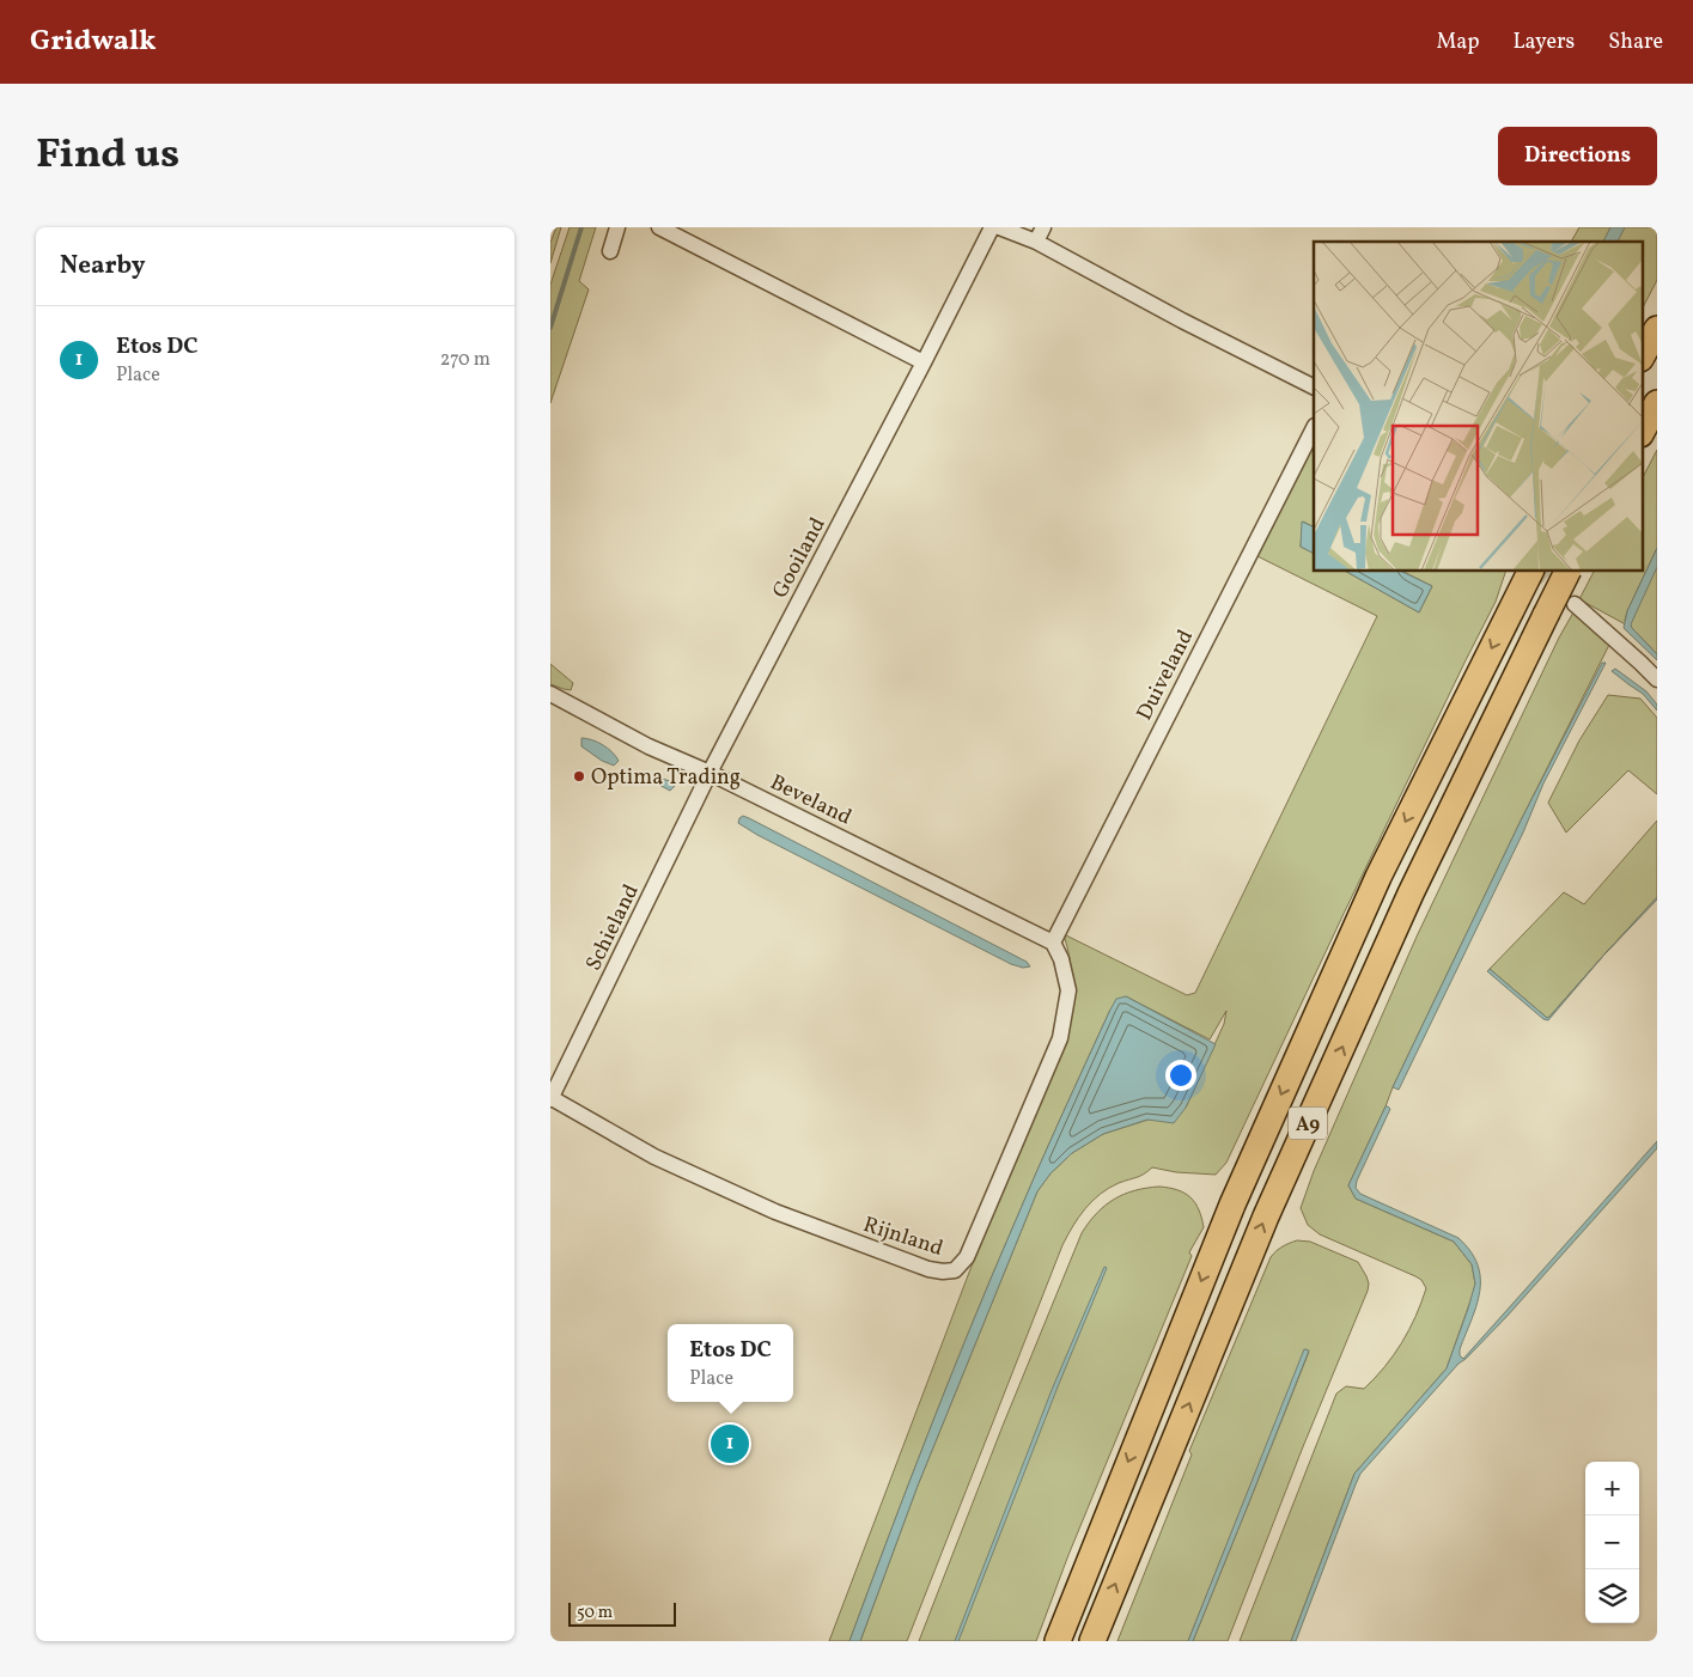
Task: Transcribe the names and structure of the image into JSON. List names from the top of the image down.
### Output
{
  "streets": {
    "highway": ["A9"],
    "street": [
      "Gooiland",
      "Duiveland",
      "Beveland",
      "Schieland",
      "Rijnland"
    ]
  },
  "crossings": [
    ["Gooiland", "Beveland"],
    ["Gooiland", "Schieland"],
    ["Duiveland", "Beveland"],
    ["Duiveland", "Rijnland"],
    ["Beveland", "Schieland"],
    ["Beveland", "Rijnland"],
    ["Schieland", "Rijnland"]
  ],
  "places": ["Optima Trading"],
  "scale_bar": "50 m",
  "page": {
    "header": "Gridwalk",
    "nav": ["Map", "Layers", "Share"],
    "title": "Find us",
    "buttons": "Directions",
    "heading": "Nearby",
    "list": [
      {
        "mark": "1",
        "name": "Etos DC",
        "note": "Place",
        "value": "270 m"
      }
    ],
    "popup": ["Etos DC", "Place"],
    "pins": "1",
    "map_buttons": ["+", "−"],
    "scale": "50 m"
  }
}
